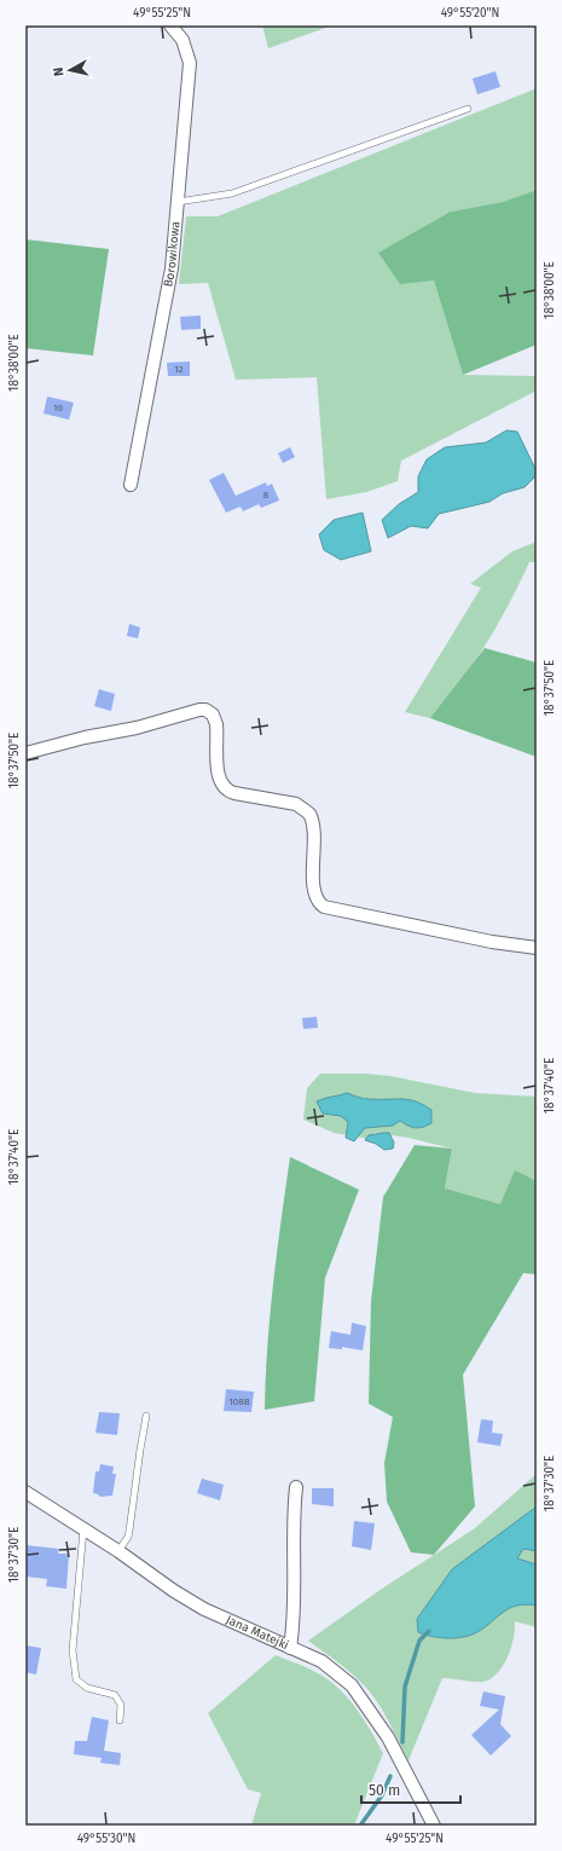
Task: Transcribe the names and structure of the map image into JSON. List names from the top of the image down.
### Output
{
  "streets": {
    "street": ["Borowikowa", "Jana Matejki"]
  },
  "house_numbers": [
    "12",
    "10",
    "8",
    "108B"
  ],
  "scale_bar": "50 m",
  "north": "left",
  "coordinates": [
    "49°55'25\"N",
    "49°55'20\"N",
    "18°38'00\"E",
    "18°37'50\"E",
    "18°37'40\"E",
    "18°37'30\"E",
    "49°55'30\"N"
  ]
}
